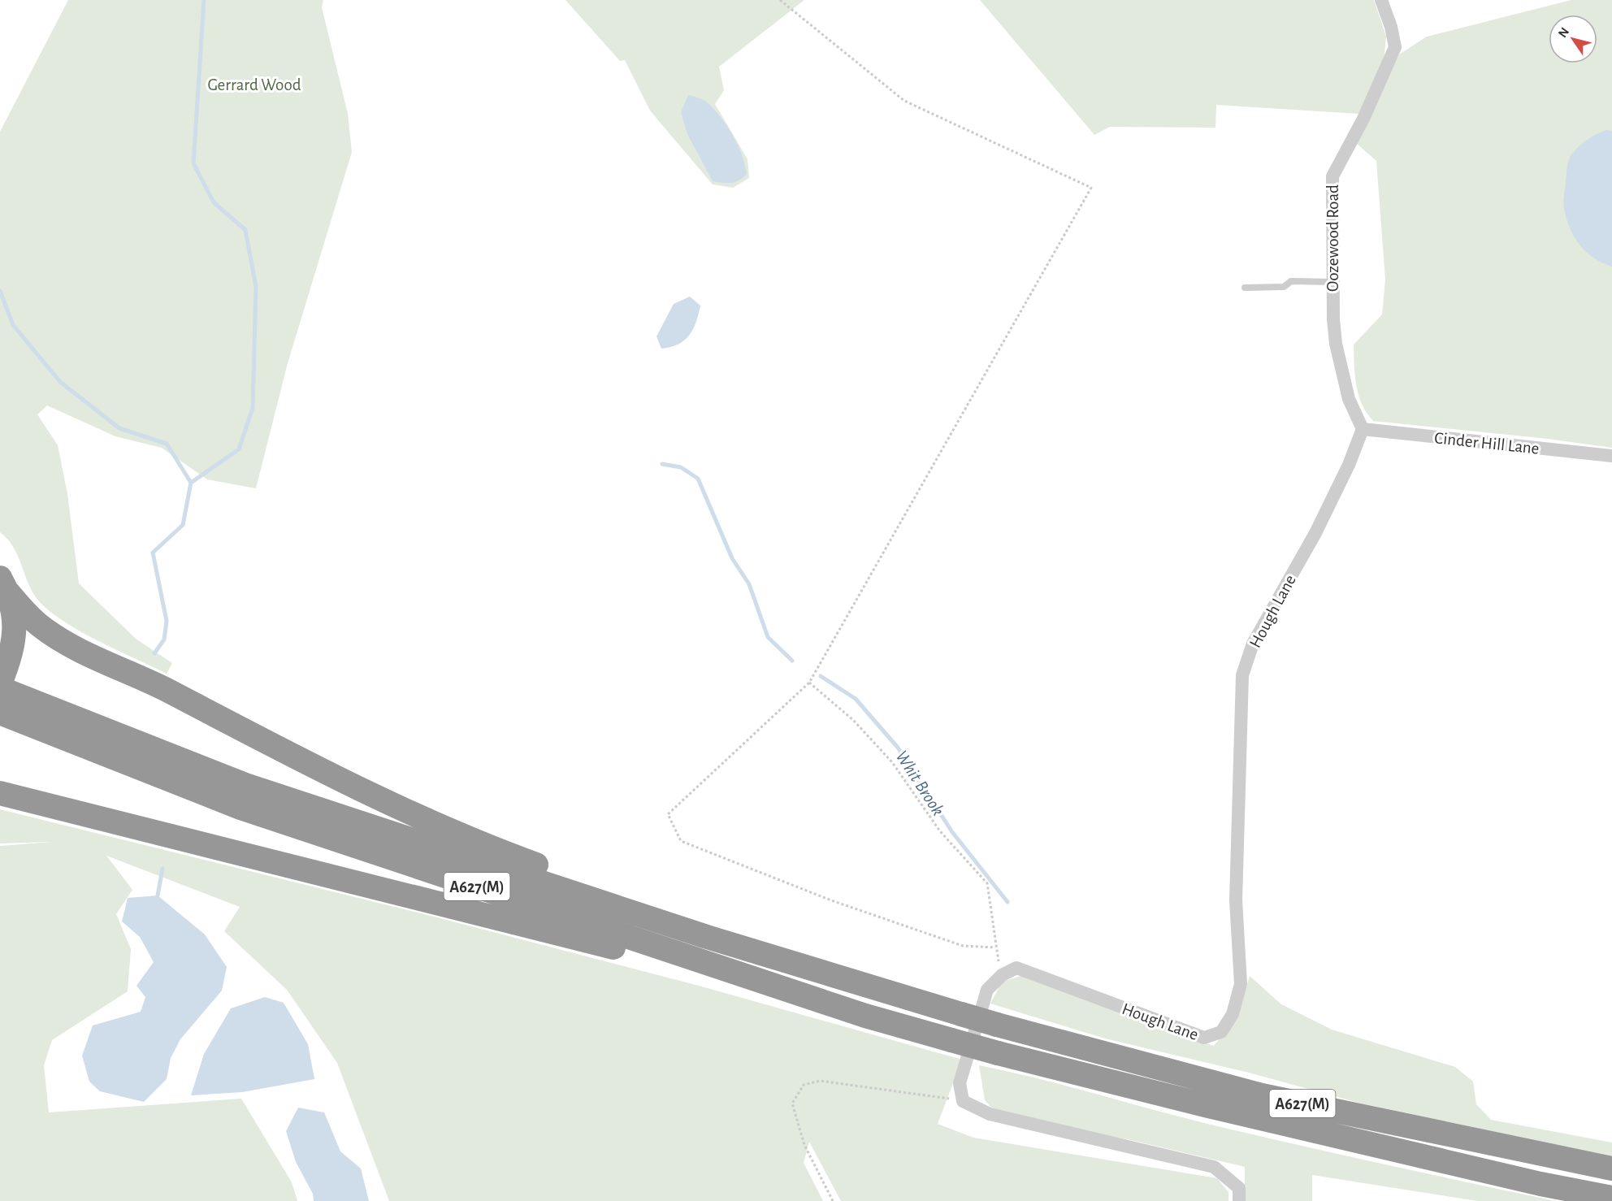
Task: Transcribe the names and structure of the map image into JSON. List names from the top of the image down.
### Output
{
  "streets": {
    "highway": ["A627(M)"],
    "street": ["Oozewood Road", "Cinder Hill Lane", "Hough Lane"]
  },
  "crossings": [
    ["Oozewood Road", "Cinder Hill Lane"],
    ["Oozewood Road", "Hough Lane"],
    ["Cinder Hill Lane", "Hough Lane"]
  ],
  "water": ["Whit Brook"],
  "parks": ["Gerrard Wood"],
  "north": "top left"
}
